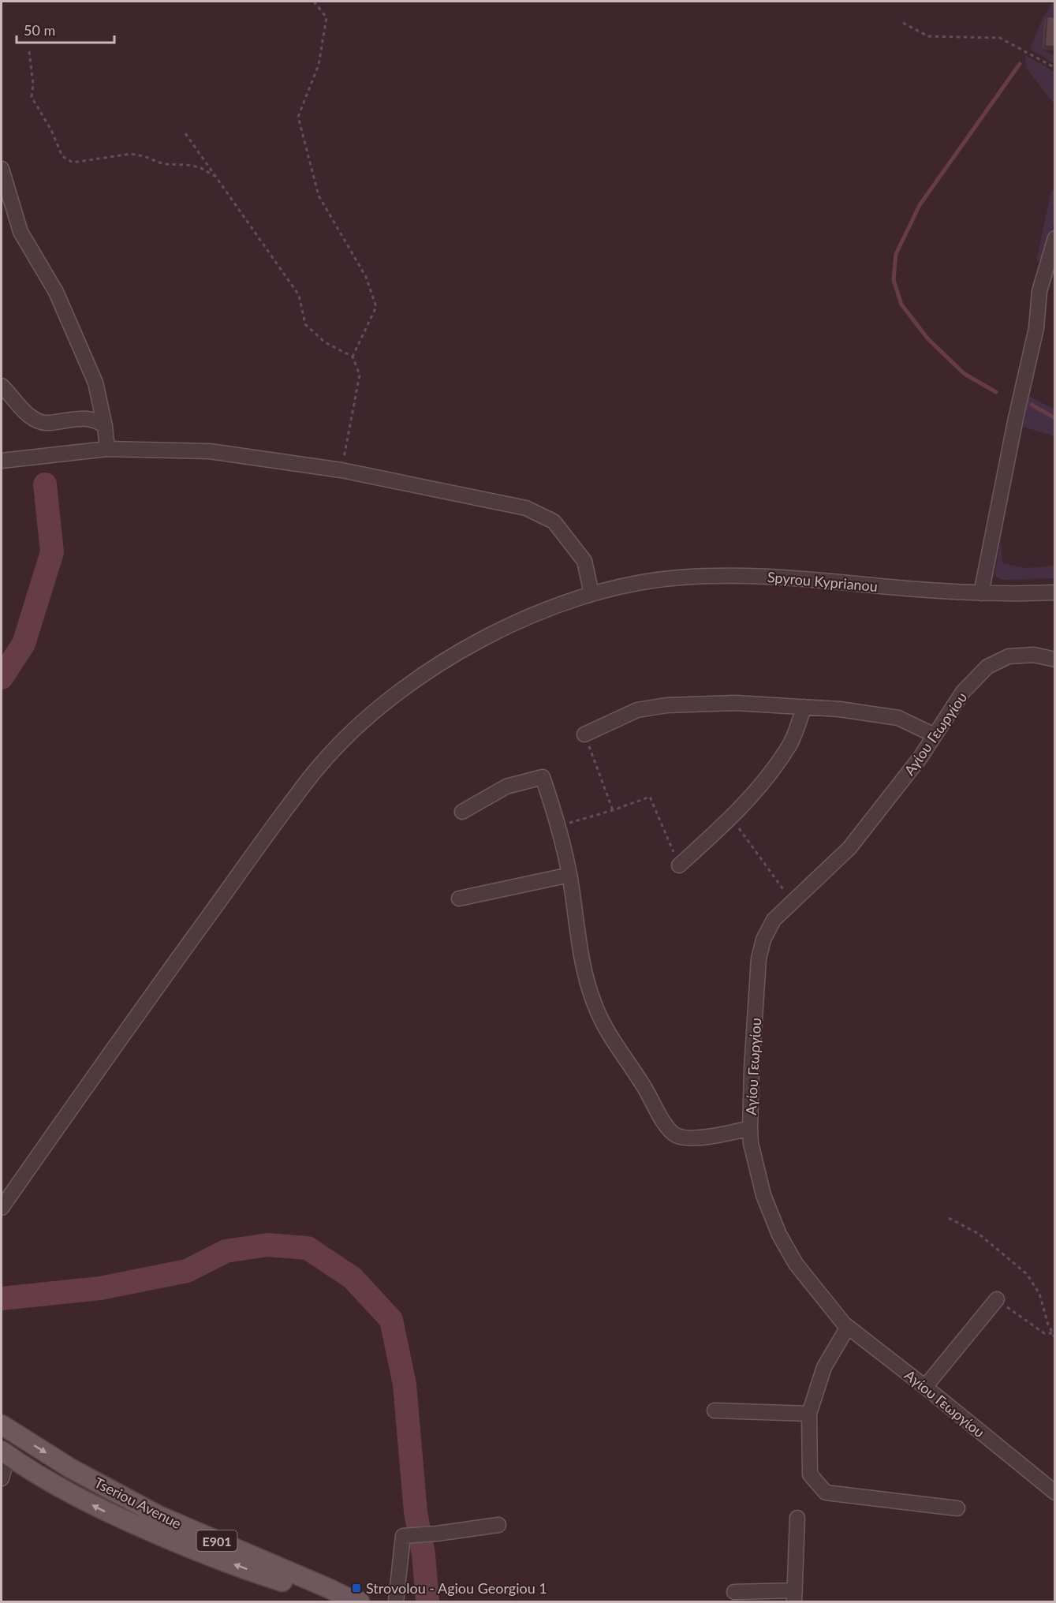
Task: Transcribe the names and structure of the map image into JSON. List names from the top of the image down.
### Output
{
  "streets": {
    "main road": ["Tseriou Avenue", "E901"],
    "street": ["Spyrou Kyprianou", "Αγίου Γεωργίου"]
  },
  "places": {
    "transit": ["Strovolou - Agiou Georgiou 1"]
  },
  "scale_bar": "50 m"
}
